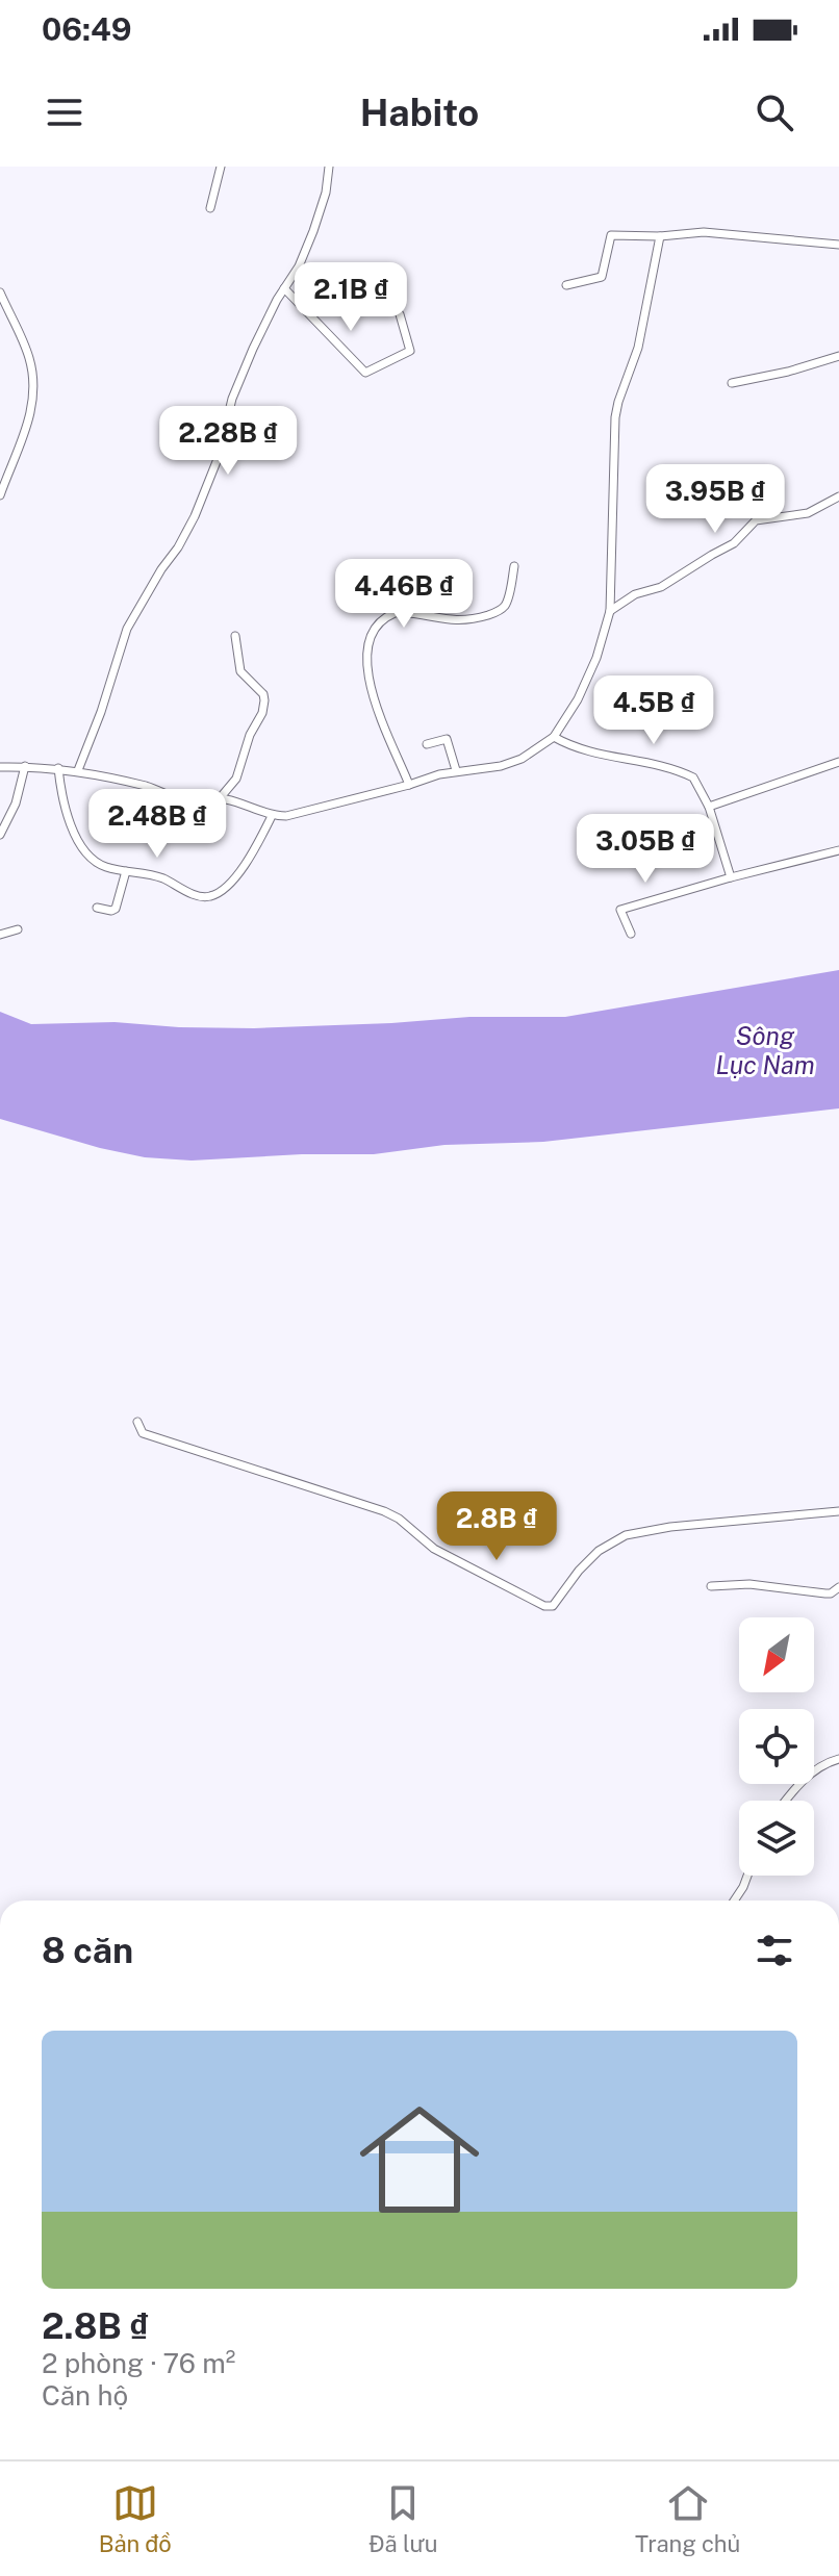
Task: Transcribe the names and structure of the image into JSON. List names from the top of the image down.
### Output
{
  "water": ["Sông Lục Nam"],
  "north": "bottom left",
  "page": {
    "status": "06:49",
    "header": "Habito",
    "price": [
      "2.1B ₫",
      "2.28B ₫",
      "3.95B ₫",
      "4.46B ₫",
      "4.5B ₫",
      "2.48B ₫",
      "3.05B ₫",
      "2.8B ₫"
    ],
    "heading": "8 căn",
    "list": [
      {
        "name": "2.8B ₫",
        "note": "2 phòng · 76 m² · Căn hộ"
      }
    ],
    "tabs": ["Bản đồ", "Đã lưu", "Trang chủ"]
  }
}
